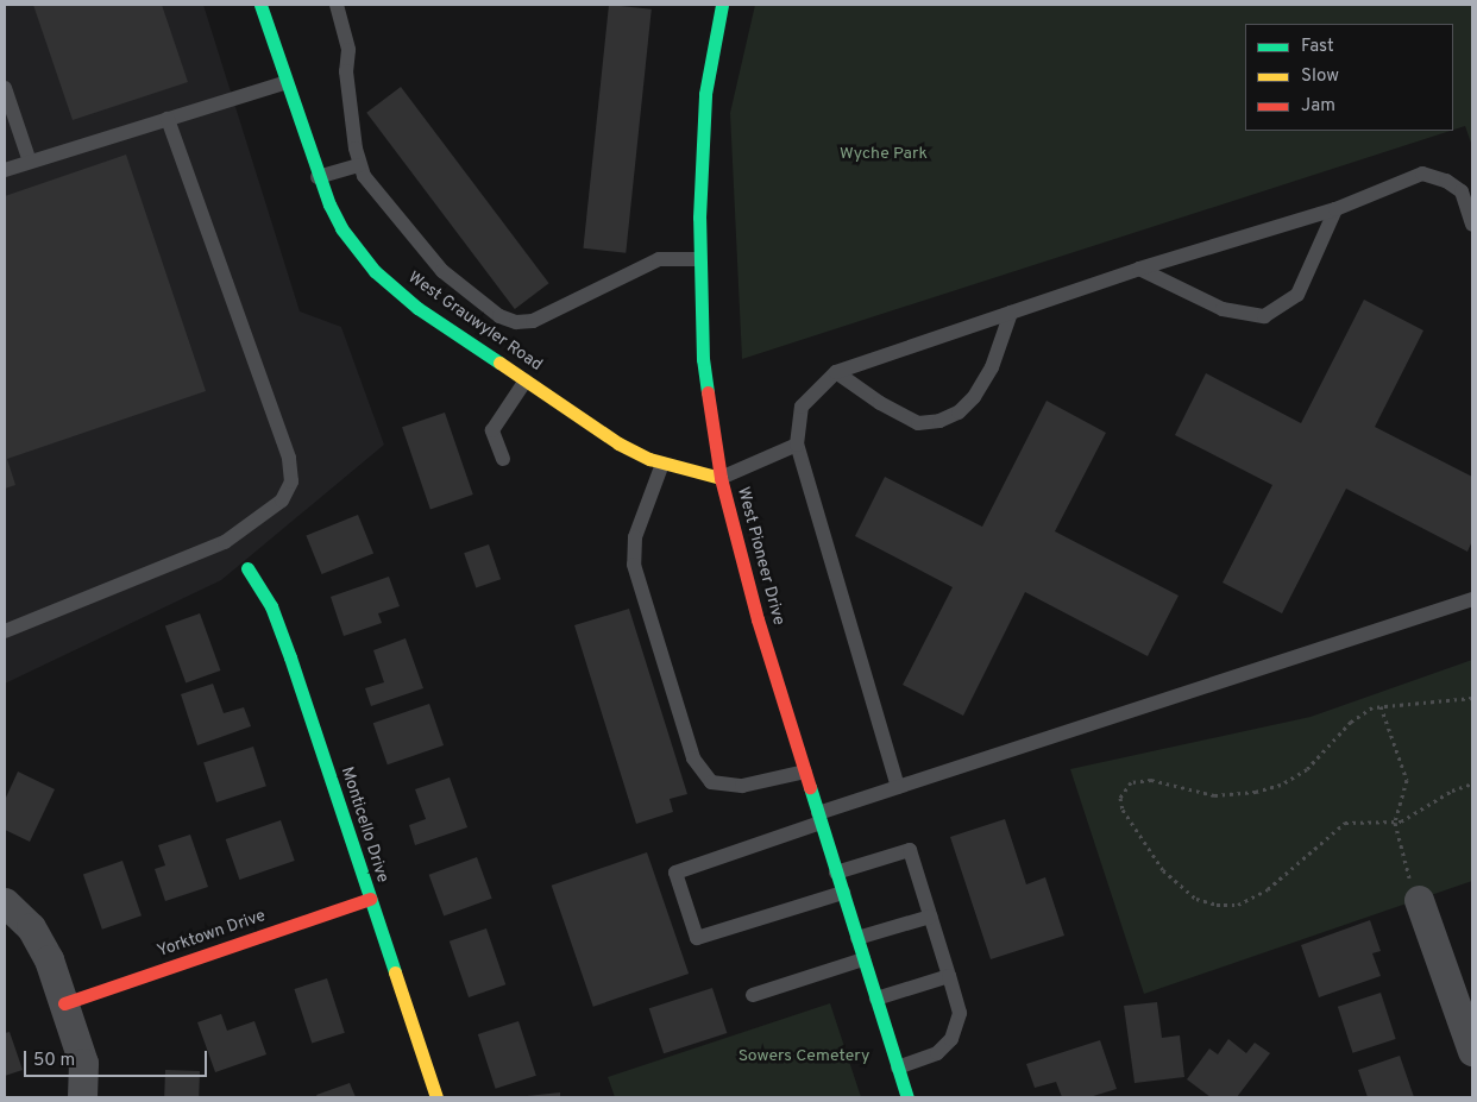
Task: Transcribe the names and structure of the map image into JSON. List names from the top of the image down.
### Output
{
  "streets": {
    "main road": [
      "West Grauwyler Road",
      "West Pioneer Drive",
      "Monticello Drive",
      "Yorktown Drive"
    ]
  },
  "crossings": [
    ["West Grauwyler Road", "West Pioneer Drive"],
    ["Monticello Drive", "Yorktown Drive"]
  ],
  "parks": ["Wyche Park", "Sowers Cemetery"],
  "legend": ["Fast", "Slow", "Jam"],
  "scale_bar": "50 m"
}
